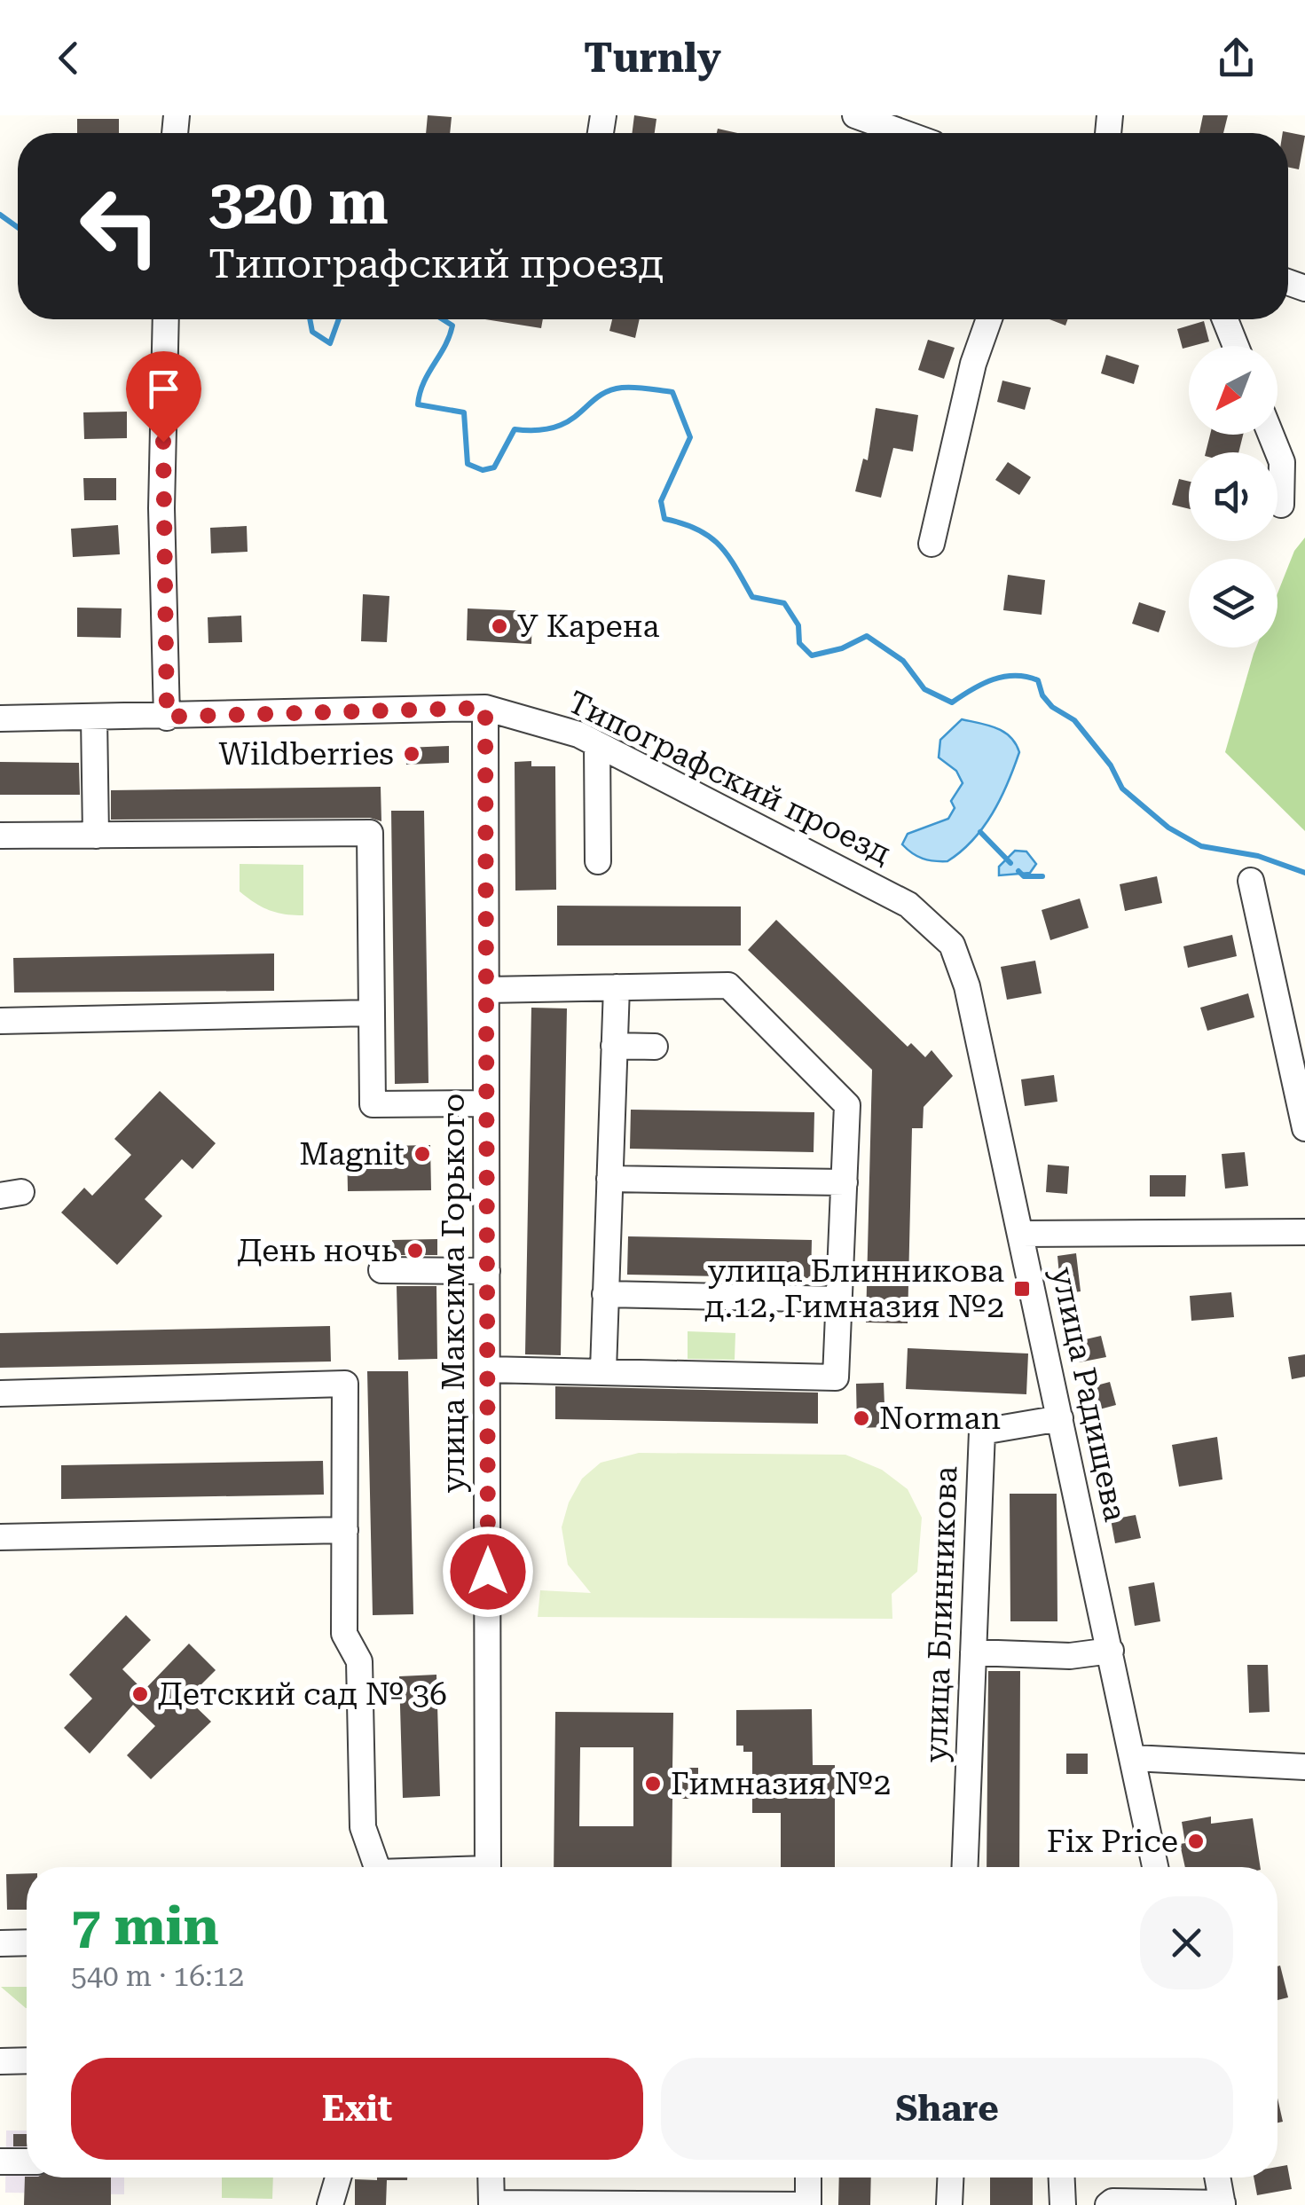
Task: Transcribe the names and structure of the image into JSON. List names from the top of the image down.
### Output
{
  "streets": {
    "street": [
      "Типографский проезд",
      "улица Максима Горького",
      "улица Радищева",
      "улица Блинникова"
    ]
  },
  "crossings": [
    ["Типографский проезд", "улица Максима Горького"],
    ["Типографский проезд", "улица Радищева"],
    ["улица Радищева", "улица Блинникова"]
  ],
  "places": {
    "other": [
      "У Карена",
      "Wildberries",
      "Magnit",
      "День ночь",
      "Norman",
      "Детский сад № 36",
      "Гимназия №2",
      "Fix Price"
    ],
    "transit": ["улица Блинникова д.12, Гимназия №2"]
  },
  "north": "bottom left",
  "page": {
    "header": "Turnly",
    "turn": ["320 m", "Типографский проезд"],
    "heading": ["7 min", "540 m · 16:12"],
    "buttons": ["Exit", "Share"]
  }
}
